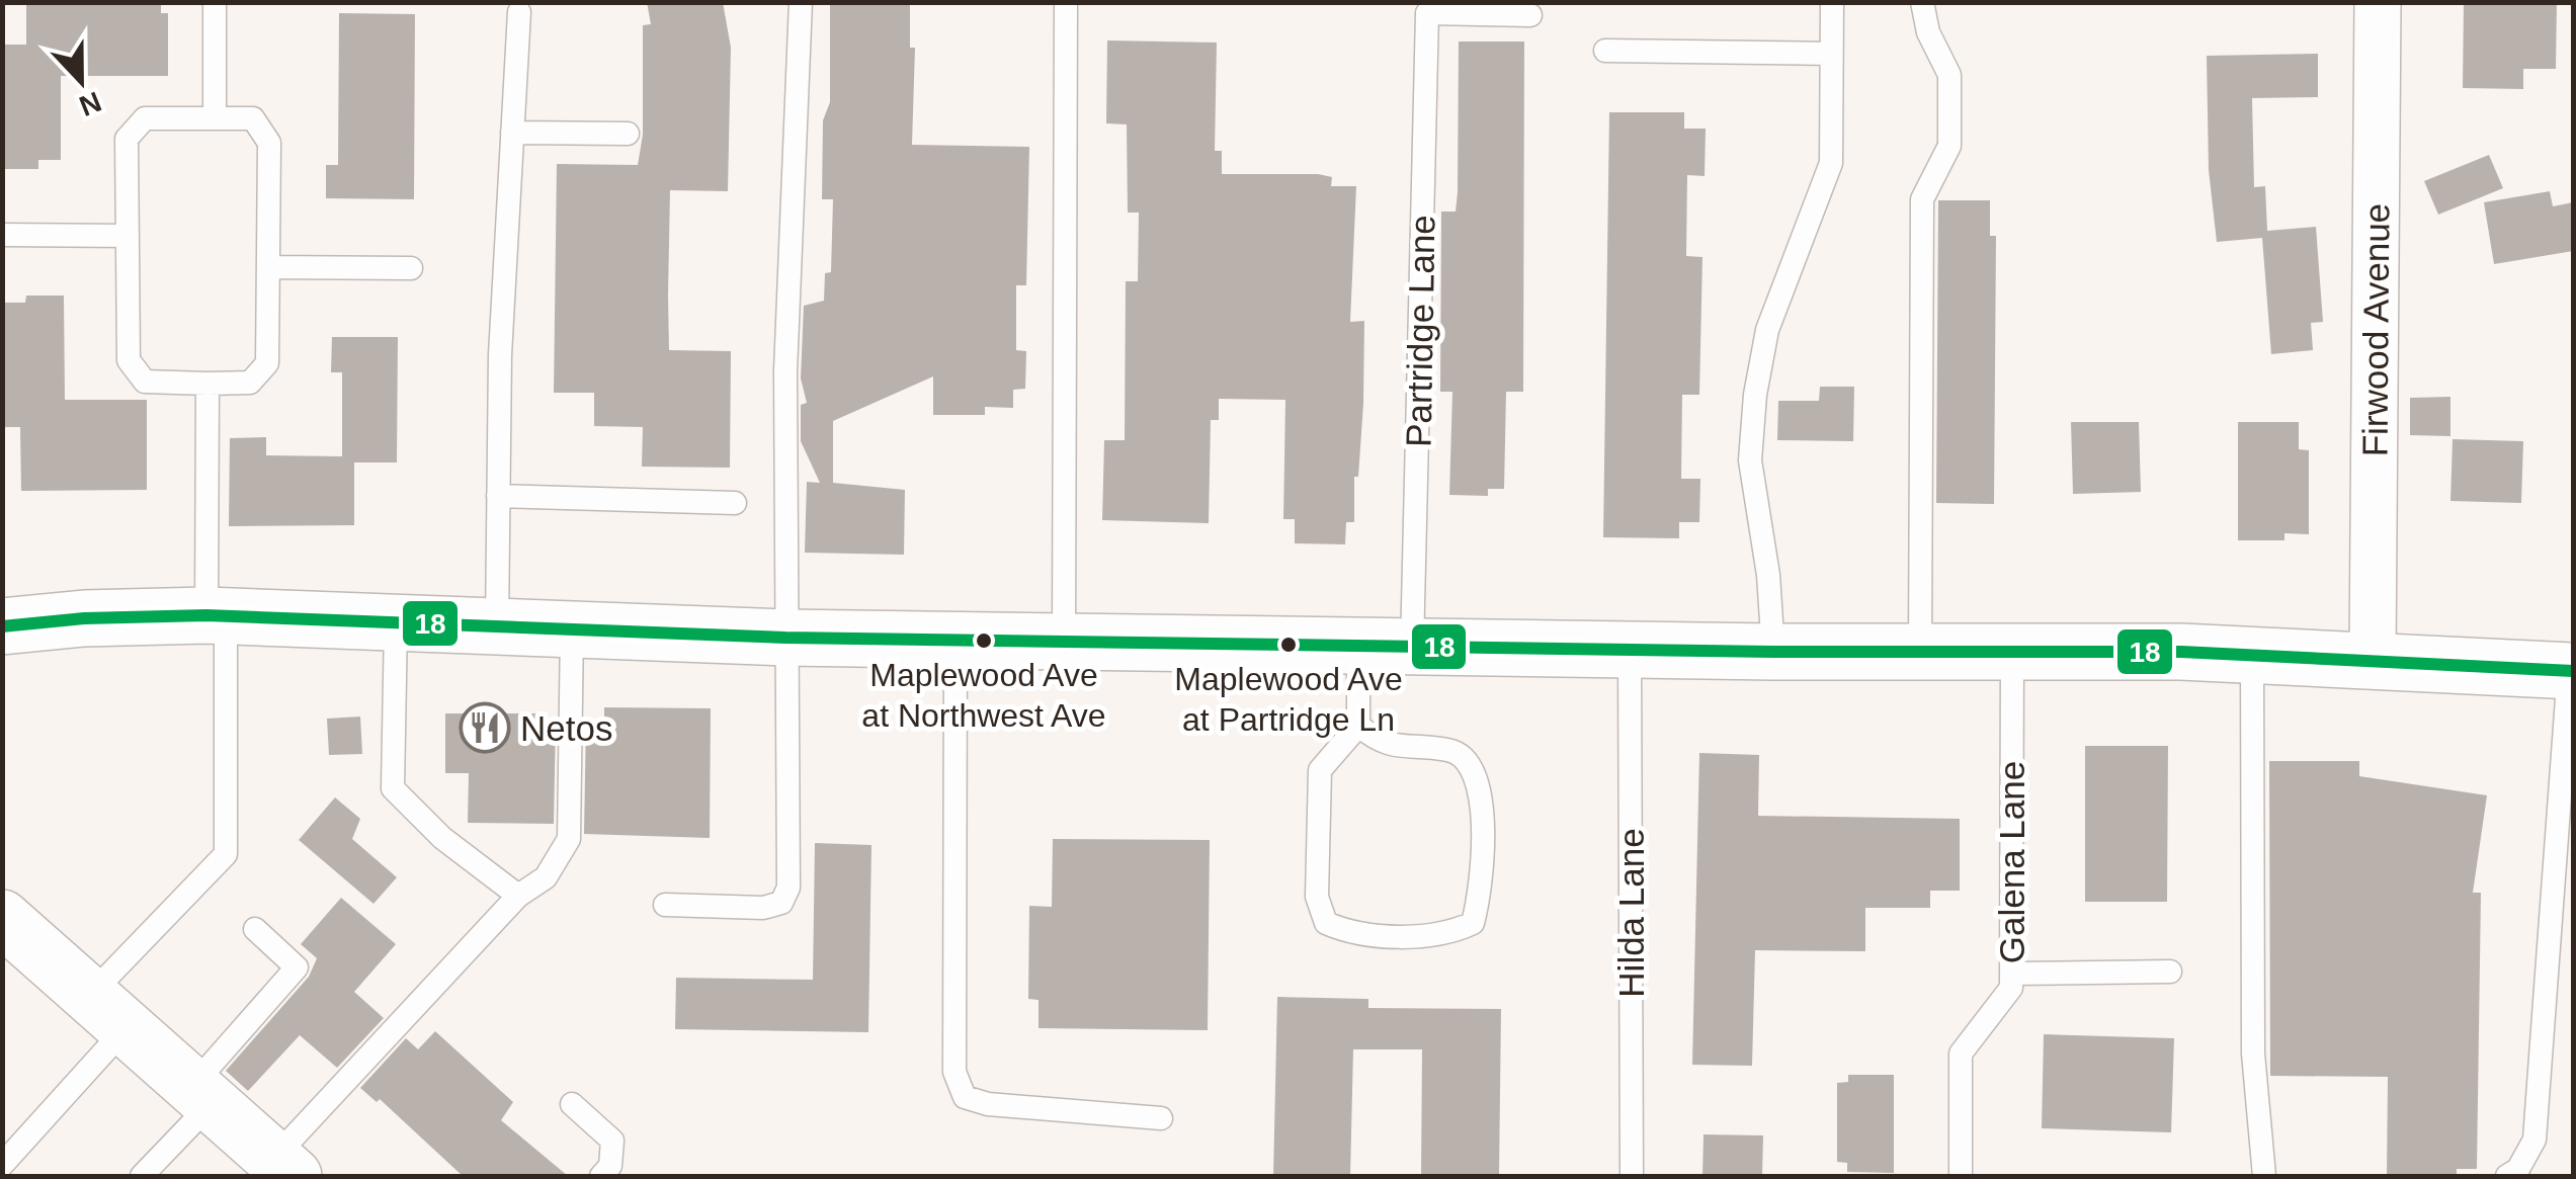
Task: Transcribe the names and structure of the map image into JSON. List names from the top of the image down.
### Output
{
  "streets": {
    "street": ["Firwood Avenue"],
    "lane": ["Partridge Lane", "Galena Lane", "Hilda Lane"]
  },
  "places": {
    "other": ["Maplewood Ave at Northwest Ave", "Maplewood Ave at Partridge Ln"],
    "restaurant": ["Netos"]
  },
  "lines": ["transit line 18"],
  "north": "bottom"
}
